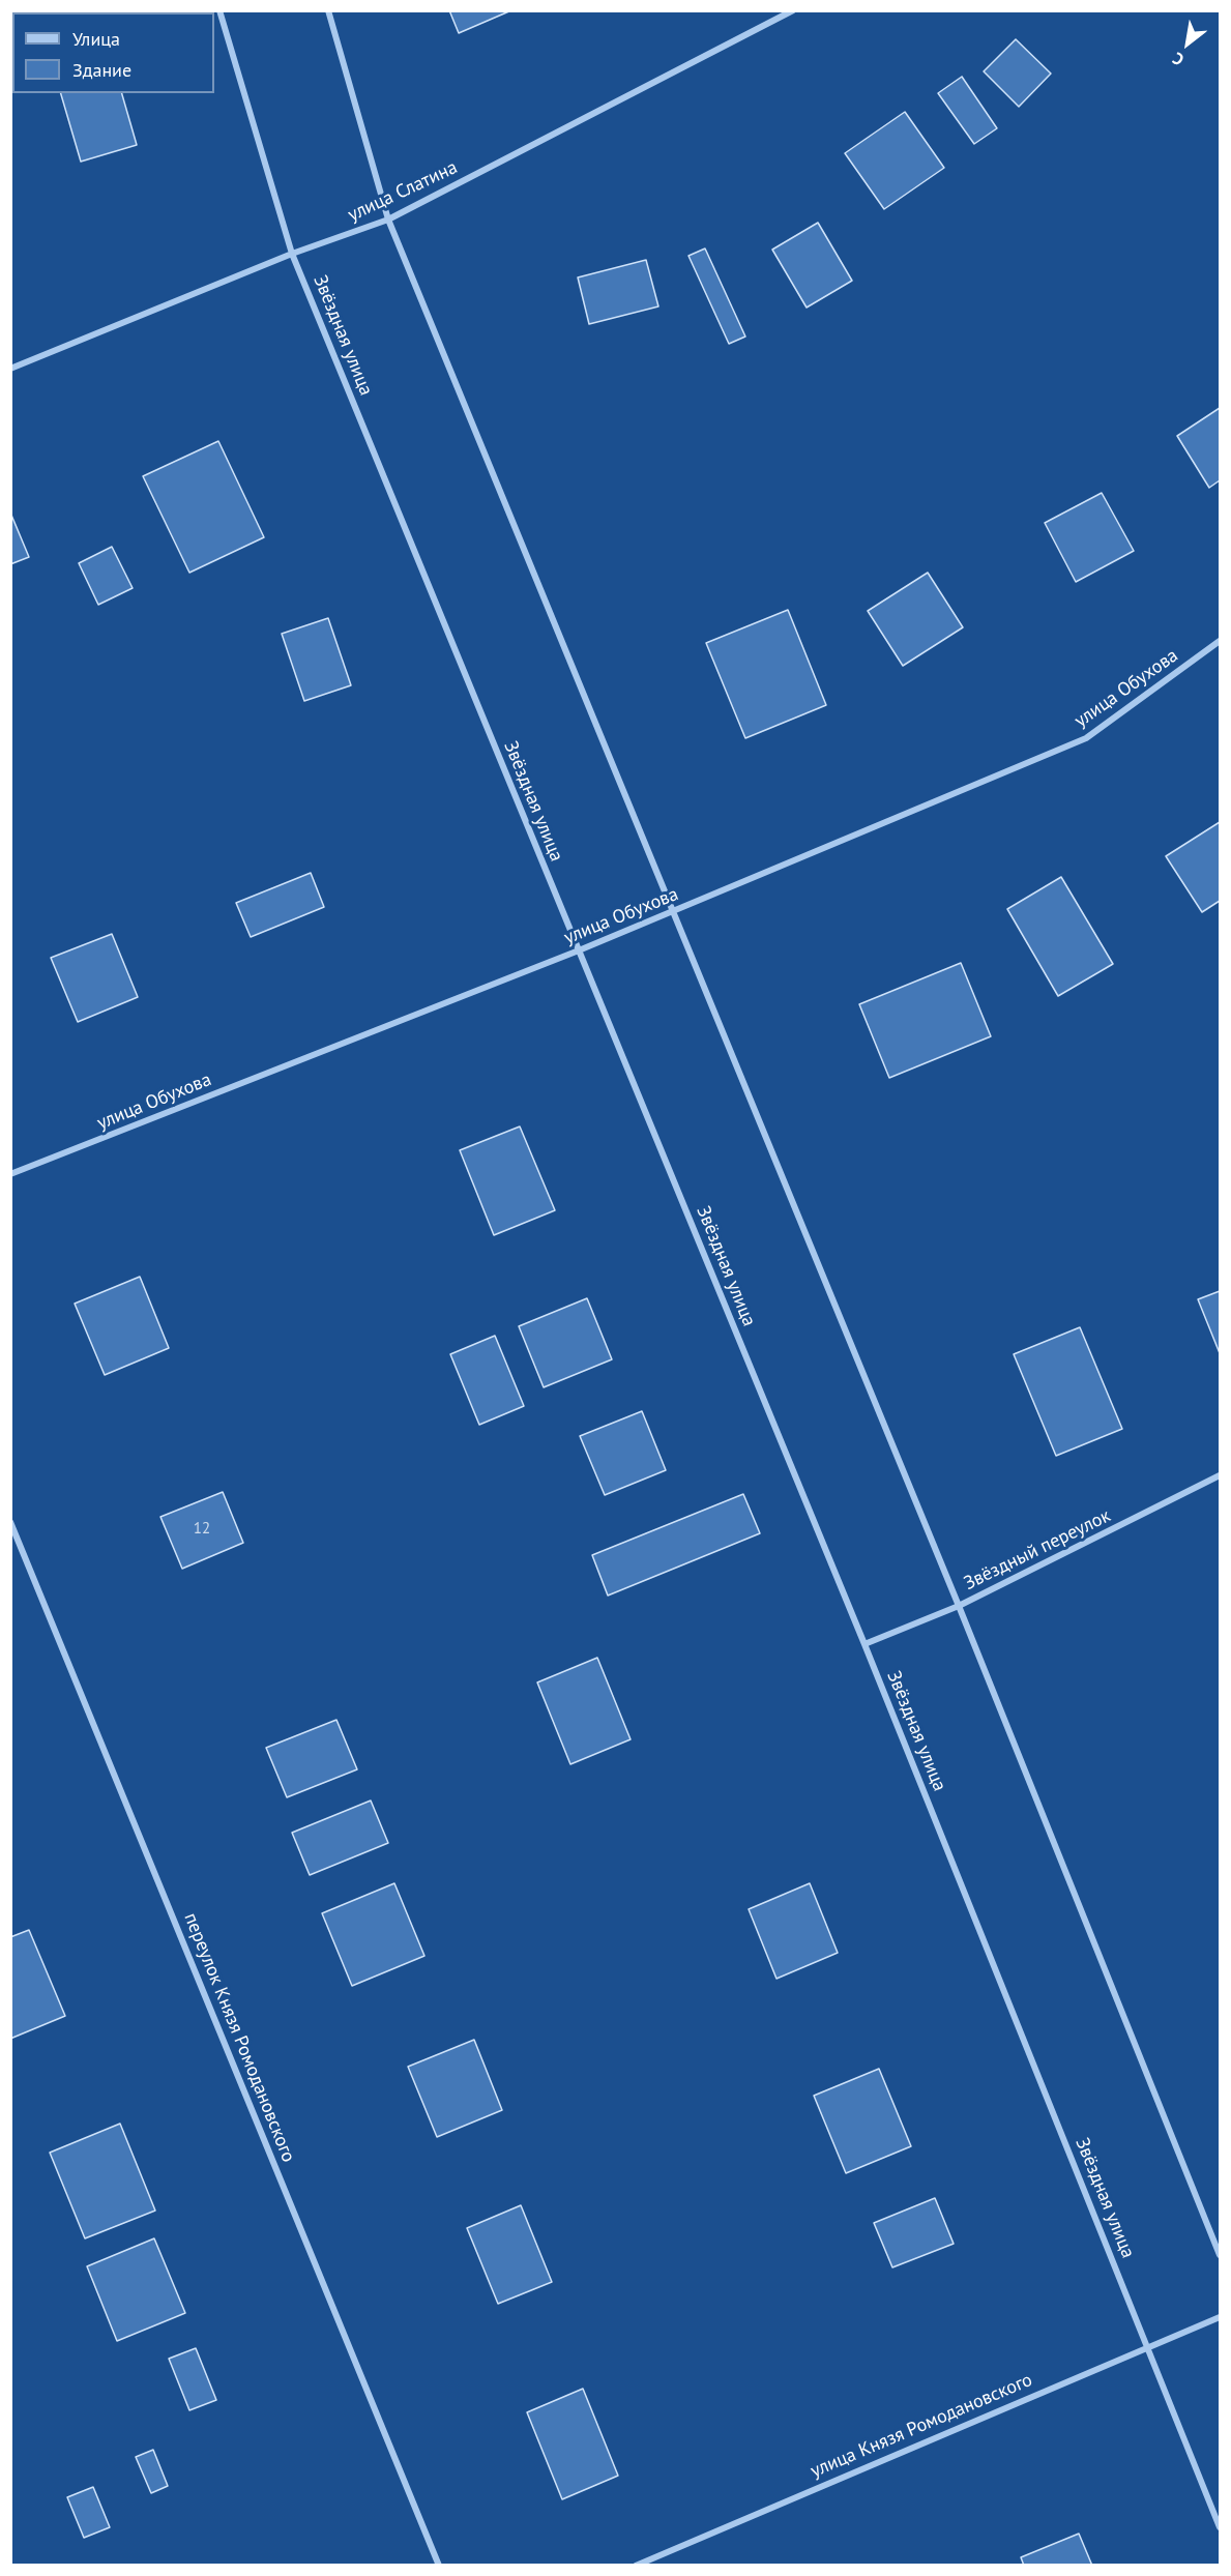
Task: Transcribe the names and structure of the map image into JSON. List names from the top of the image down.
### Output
{
  "streets": {
    "street": [
      "улица Слатина",
      "Звёздная улица",
      "улица Обухова",
      "Звёздный переулок",
      "переулок Князя Ромодановского",
      "улица Князя Ромодановского"
    ]
  },
  "crossings": [
    ["улица Слатина", "Звёздная улица"],
    ["Звёздная улица", "улица Обухова"],
    ["Звёздная улица", "Звёздный переулок"],
    ["Звёздная улица", "улица Князя Ромодановского"]
  ],
  "house_numbers": ["12"],
  "legend": ["Улица", "Здание"],
  "north": "bottom left"
}
